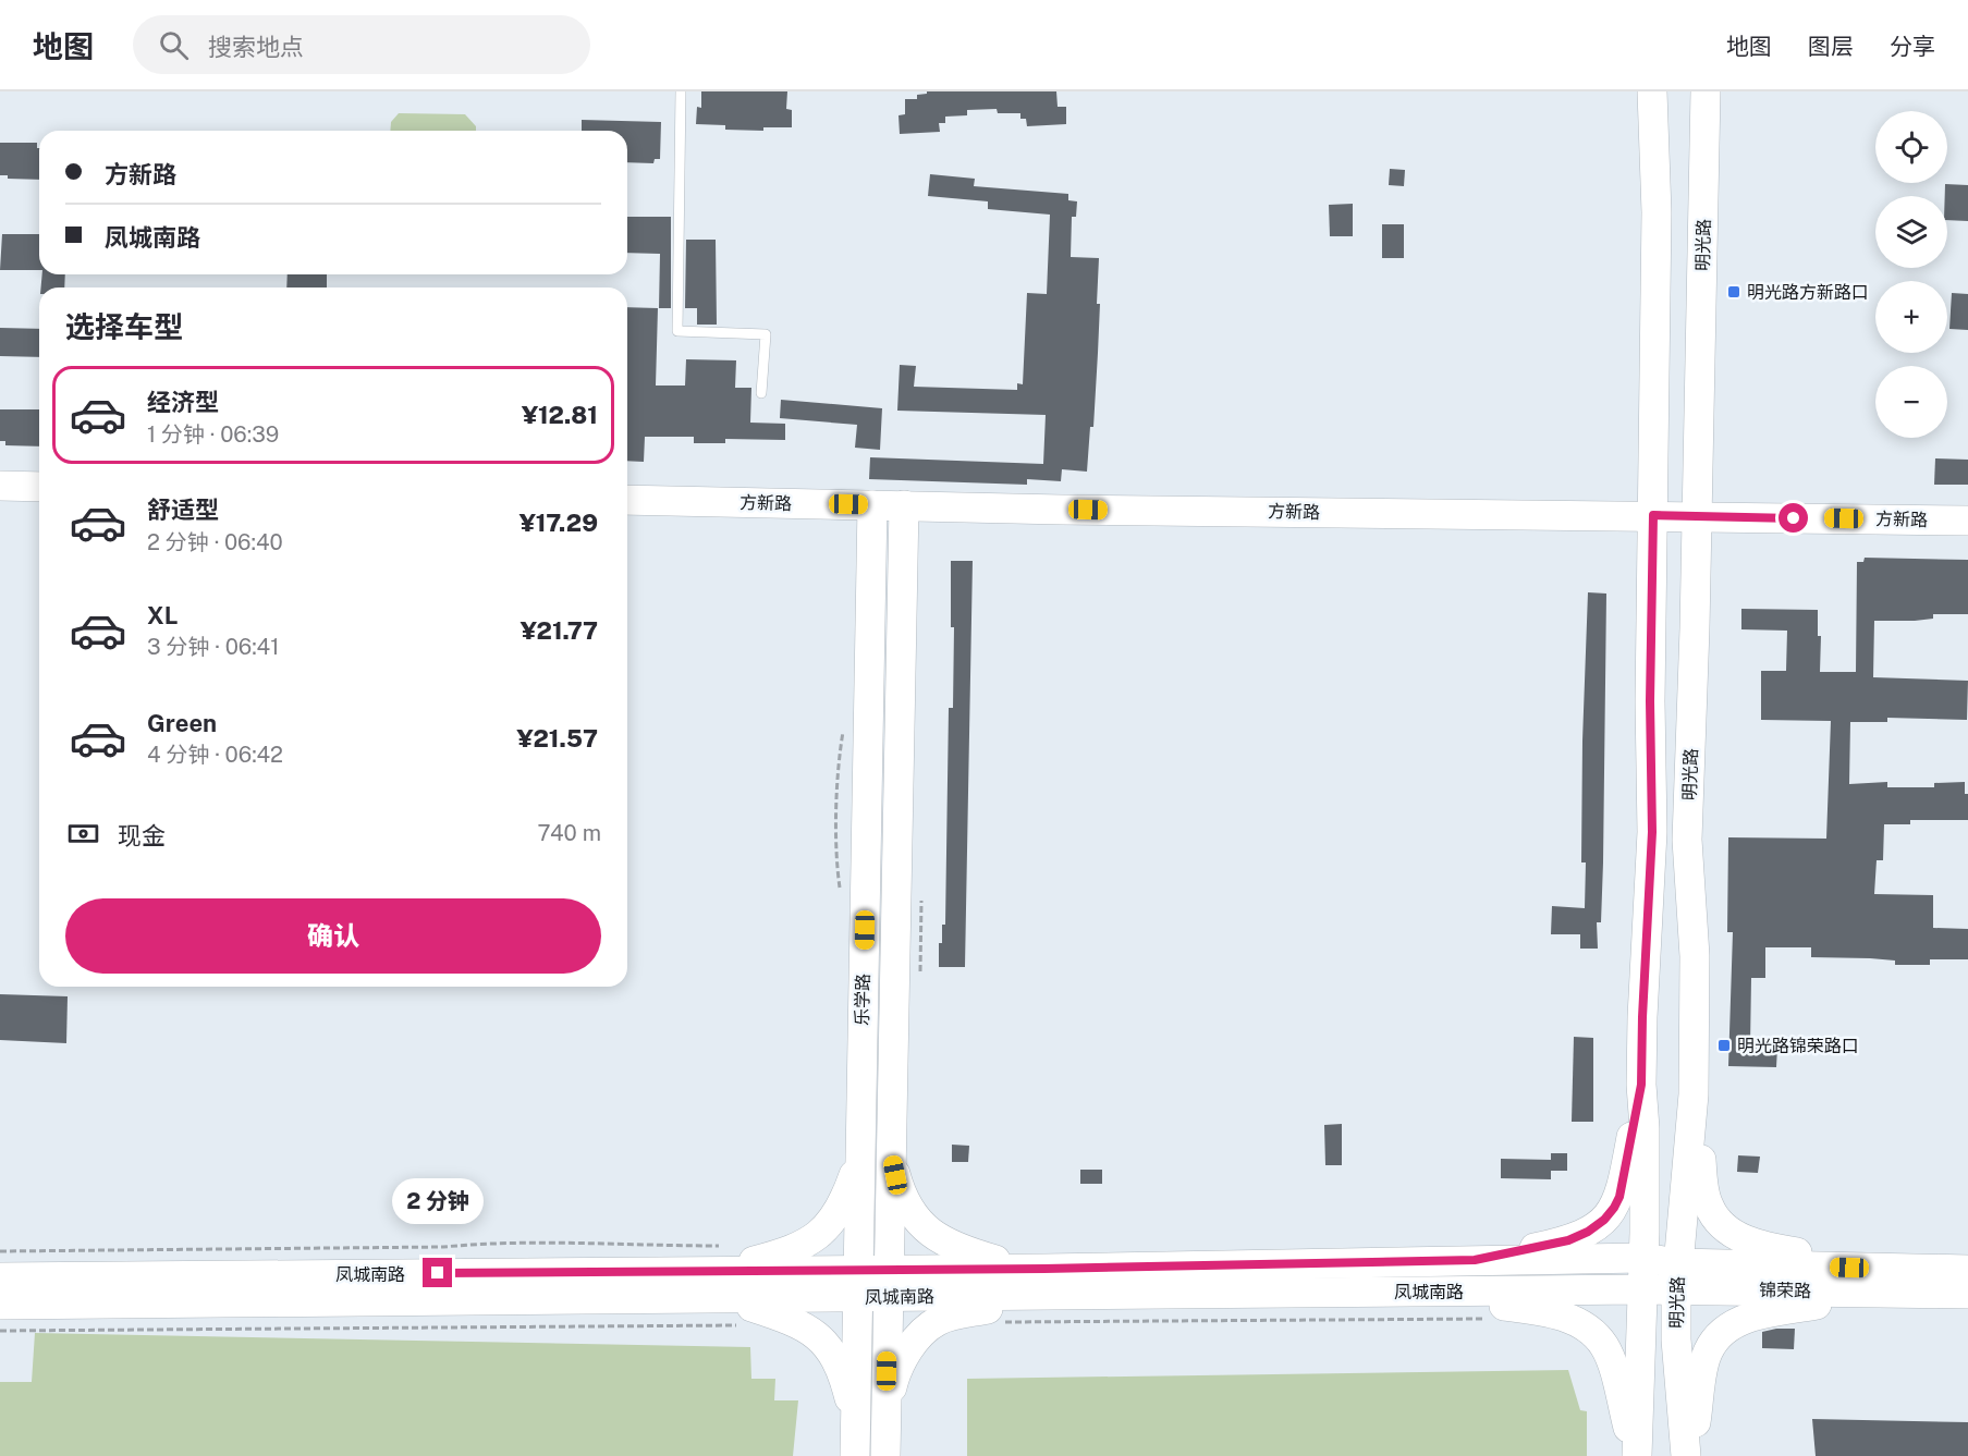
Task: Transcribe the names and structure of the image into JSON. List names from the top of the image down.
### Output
{
  "streets": {
    "street": [
      "明光路",
      "方新路",
      "乐学路",
      "凤城南路",
      "锦荣路"
    ]
  },
  "crossings": [
    ["明光路", "方新路"],
    ["明光路", "凤城南路"],
    ["明光路", "锦荣路"],
    ["方新路", "乐学路"],
    ["乐学路", "凤城南路"],
    ["凤城南路", "锦荣路"]
  ],
  "places": {
    "transit": ["明光路方新路口", "明光路锦荣路口"]
  },
  "page": {
    "header": "地图",
    "search": "搜索地点",
    "nav": ["地图", "图层", "分享"],
    "map_buttons": ["+", "−"],
    "banner": ["方新路", "凤城南路"],
    "heading": "选择车型",
    "list": [
      {
        "name": "经济型",
        "note": "1 分钟 · 06:39",
        "value": "¥12.81"
      },
      {
        "name": "舒适型",
        "note": "2 分钟 · 06:40",
        "value": "¥17.29"
      },
      {
        "name": "XL",
        "note": "3 分钟 · 06:41",
        "value": "¥21.77"
      },
      {
        "name": "Green",
        "note": "4 分钟 · 06:42",
        "value": "¥21.57"
      }
    ],
    "pay": ["现金", "740 m"],
    "buttons": "确认",
    "bubble": "2 分钟"
  }
}
